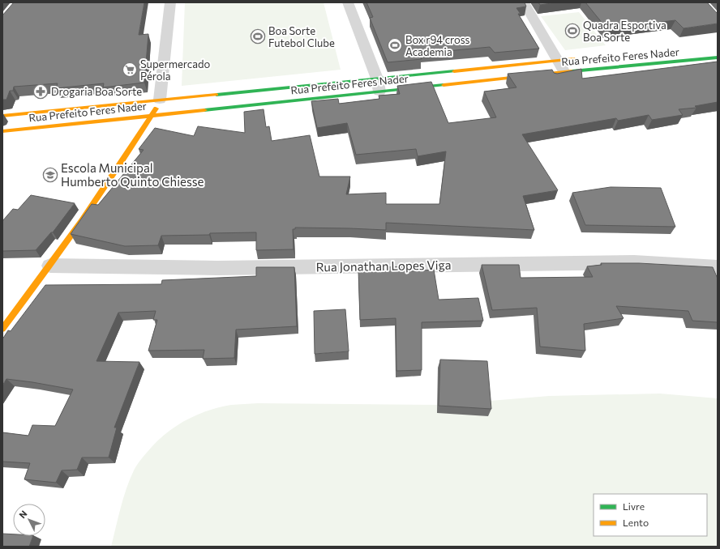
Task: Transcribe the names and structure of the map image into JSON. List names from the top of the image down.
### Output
{
  "streets": {
    "street": ["Rua Prefeito Feres Nader", "Rua Jonathan Lopes Viga"]
  },
  "places": {
    "sports": ["Quadra Esportiva Boa Sorte", "Boa Sorte Futebol Clube", "Box r94 cross Academia"],
    "supermarket": ["Supermercado Pérola"],
    "pharmacy": ["Drogaria Boa Sorte"],
    "school or university": ["Escola Municipal Humberto Quinto Chiesse"]
  },
  "legend": ["Livre", "Lento"],
  "north": "top left"
}
